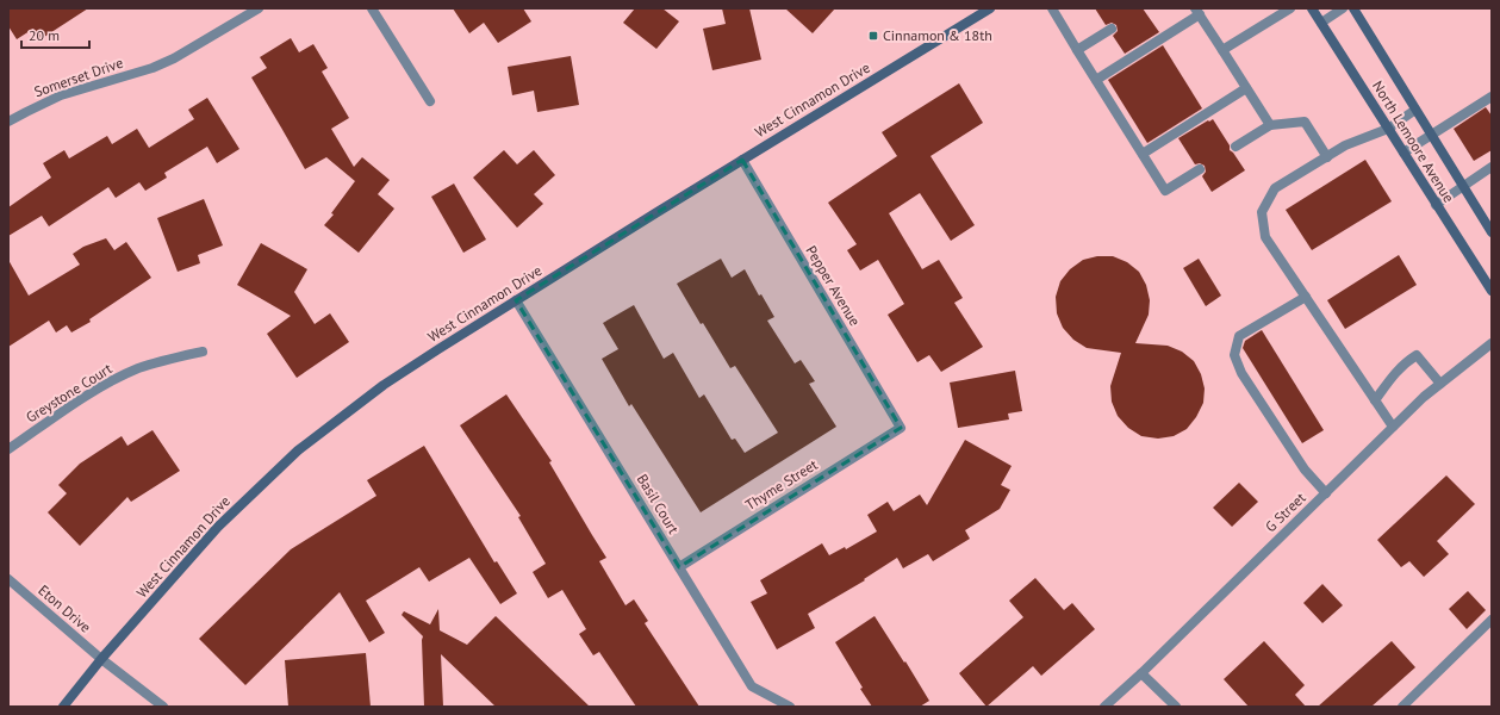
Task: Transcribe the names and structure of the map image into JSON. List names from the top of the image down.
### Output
{
  "streets": {
    "main road": ["West Cinnamon Drive", "North Lemoore Avenue"],
    "street": [
      "Somerset Drive",
      "Pepper Avenue",
      "Greystone Court",
      "Thyme Street",
      "Basil Court",
      "G Street",
      "Eton Drive"
    ]
  },
  "crossings": [
    ["West Cinnamon Drive", "Pepper Avenue"],
    ["West Cinnamon Drive", "Basil Court"],
    ["West Cinnamon Drive", "Eton Drive"],
    ["Pepper Avenue", "Thyme Street"],
    ["Thyme Street", "Basil Court"]
  ],
  "places": {
    "transit": ["Cinnamon & 18th"]
  },
  "scale_bar": "20 m"
}
